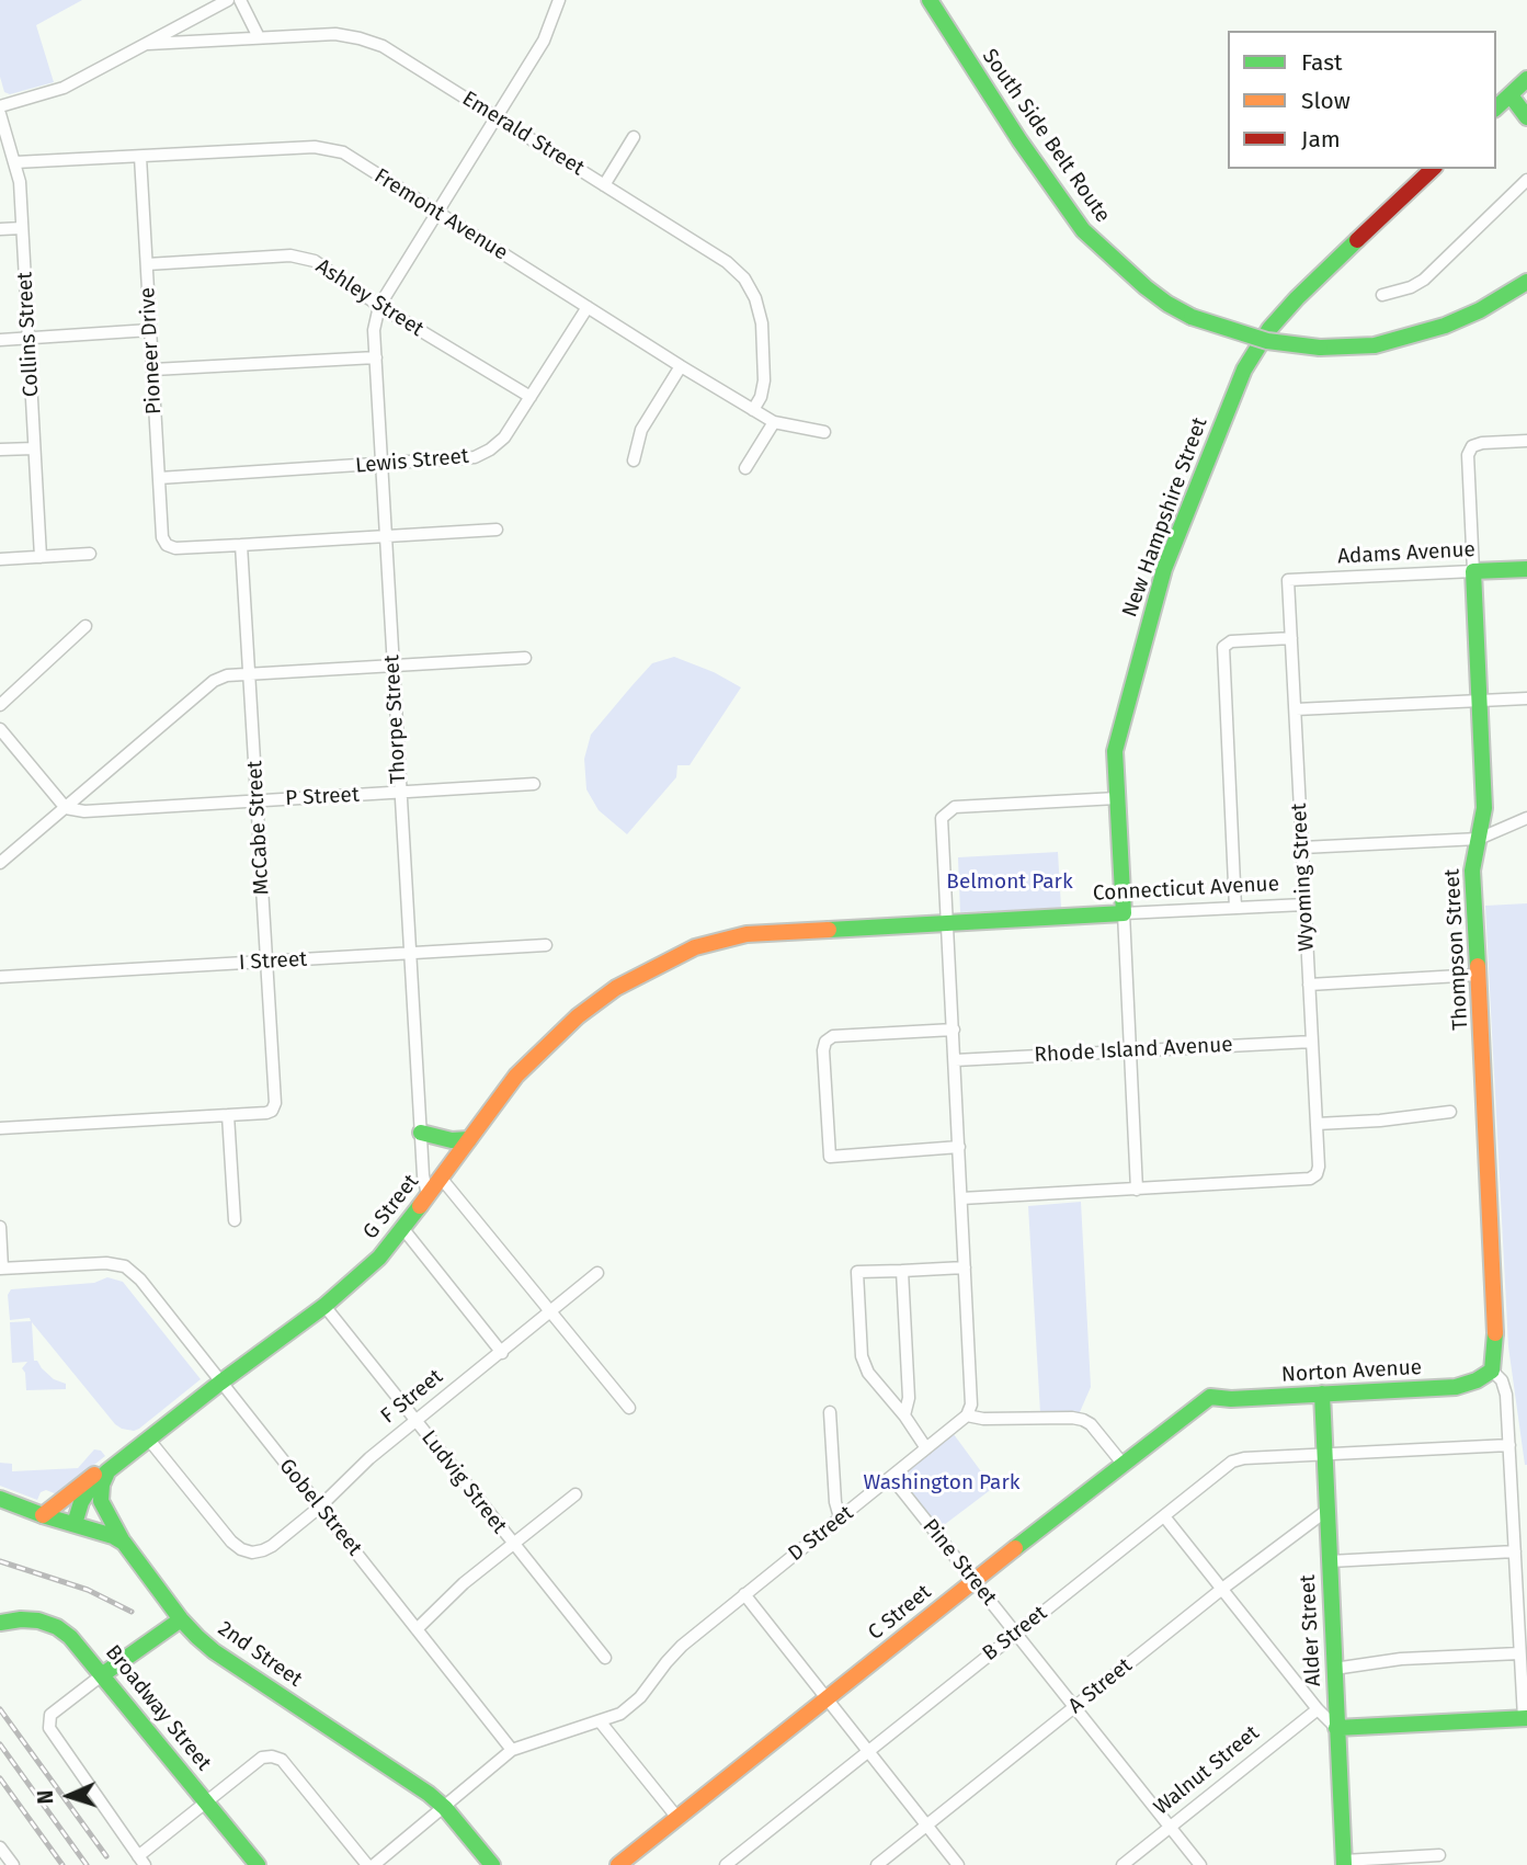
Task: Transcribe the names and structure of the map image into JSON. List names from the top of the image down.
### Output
{
  "streets": {
    "street": [
      "Emerald Street",
      "South Side Belt Route",
      "Fremont Avenue",
      "Ashley Street",
      "Collins Street",
      "Pioneer Drive",
      "Lewis Street",
      "New Hampshire Street",
      "Adams Avenue",
      "Thorpe Street",
      "P Street",
      "McCabe Street",
      "Wyoming Street",
      "Connecticut Avenue",
      "Thompson Street",
      "I Street",
      "Rhode Island Avenue",
      "G Street",
      "Norton Avenue",
      "F Street",
      "Ludvig Street",
      "Gobel Street",
      "D Street",
      "Pine Street",
      "C Street",
      "Alder Street",
      "B Street",
      "2nd Street",
      "A Street",
      "Broadway Street",
      "Walnut Street"
    ]
  },
  "crossings": [
    ["Emerald Street", "Fremont Avenue"],
    ["Fremont Avenue", "Collins Street"],
    ["Fremont Avenue", "Pioneer Drive"],
    ["Fremont Avenue", "Lewis Street"],
    ["Ashley Street", "Pioneer Drive"],
    ["Ashley Street", "Lewis Street"],
    ["Ashley Street", "Thorpe Street"],
    ["Pioneer Drive", "Lewis Street"],
    ["Pioneer Drive", "McCabe Street"],
    ["Lewis Street", "Thorpe Street"],
    ["New Hampshire Street", "Wyoming Street"],
    ["New Hampshire Street", "Connecticut Avenue"],
    ["New Hampshire Street", "Rhode Island Avenue"],
    ["Adams Avenue", "Wyoming Street"],
    ["Adams Avenue", "Thompson Street"],
    ["Thorpe Street", "P Street"],
    ["Thorpe Street", "I Street"],
    ["Thorpe Street", "G Street"],
    ["P Street", "McCabe Street"],
    ["McCabe Street", "I Street"],
    ["Wyoming Street", "Connecticut Avenue"],
    ["Wyoming Street", "Rhode Island Avenue"],
    ["Connecticut Avenue", "G Street"],
    ["Thompson Street", "Norton Avenue"],
    ["G Street", "F Street"],
    ["G Street", "Ludvig Street"],
    ["G Street", "Gobel Street"],
    ["G Street", "2nd Street"],
    ["Norton Avenue", "C Street"],
    ["Norton Avenue", "Alder Street"],
    ["F Street", "Ludvig Street"],
    ["F Street", "Gobel Street"],
    ["Gobel Street", "D Street"],
    ["D Street", "Pine Street"],
    ["D Street", "2nd Street"],
    ["Pine Street", "C Street"],
    ["Pine Street", "B Street"],
    ["Pine Street", "A Street"],
    ["Pine Street", "Walnut Street"],
    ["Alder Street", "B Street"],
    ["Alder Street", "A Street"]
  ],
  "parks": ["Belmont Park", "Washington Park"],
  "legend": ["Fast", "Slow", "Jam"],
  "north": "left"
}
